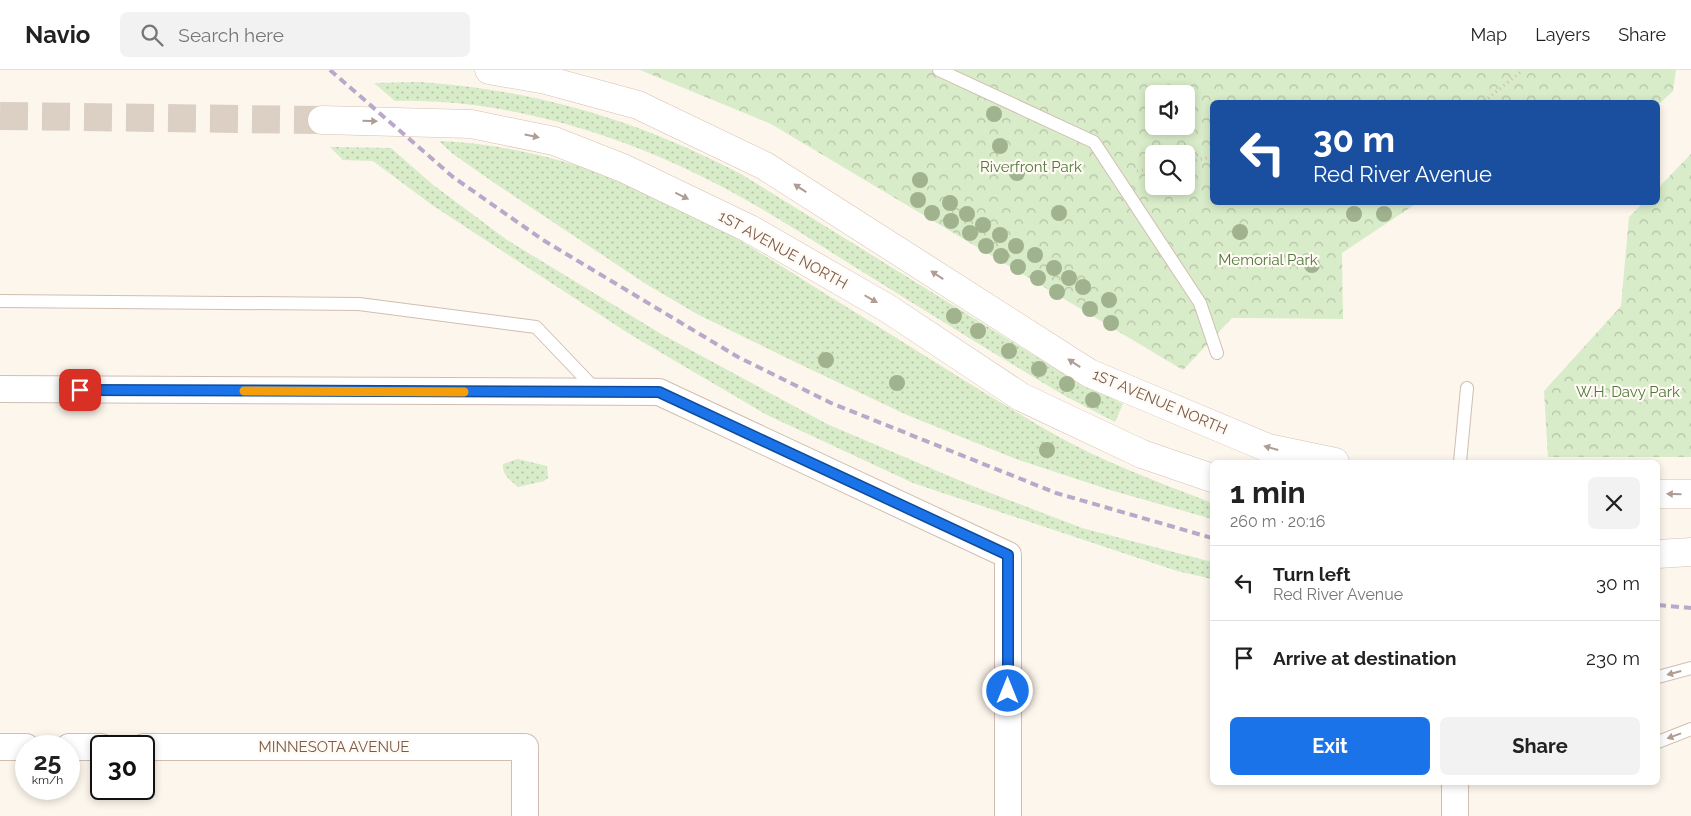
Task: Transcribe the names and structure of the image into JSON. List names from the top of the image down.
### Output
{
  "streets": {
    "main road": ["1ST AVENUE NORTH"],
    "street": ["MINNESOTA AVENUE"]
  },
  "parks": ["Riverfront Park", "Memorial Park", "W.H. Davy Park"],
  "page": {
    "header": "Navio",
    "search": "Search here",
    "nav": ["Map", "Layers", "Share"],
    "turn": ["30 m", "Red River Avenue"],
    "heading": ["1 min", "260 m · 20:16"],
    "list": [
      {
        "name": "Turn left",
        "note": "Red River Avenue",
        "value": "30 m"
      },
      {
        "name": "Arrive at destination",
        "value": "230 m"
      }
    ],
    "buttons": ["Exit", "Share"],
    "speed": "25 km/h",
    "limit": "30"
  }
}
